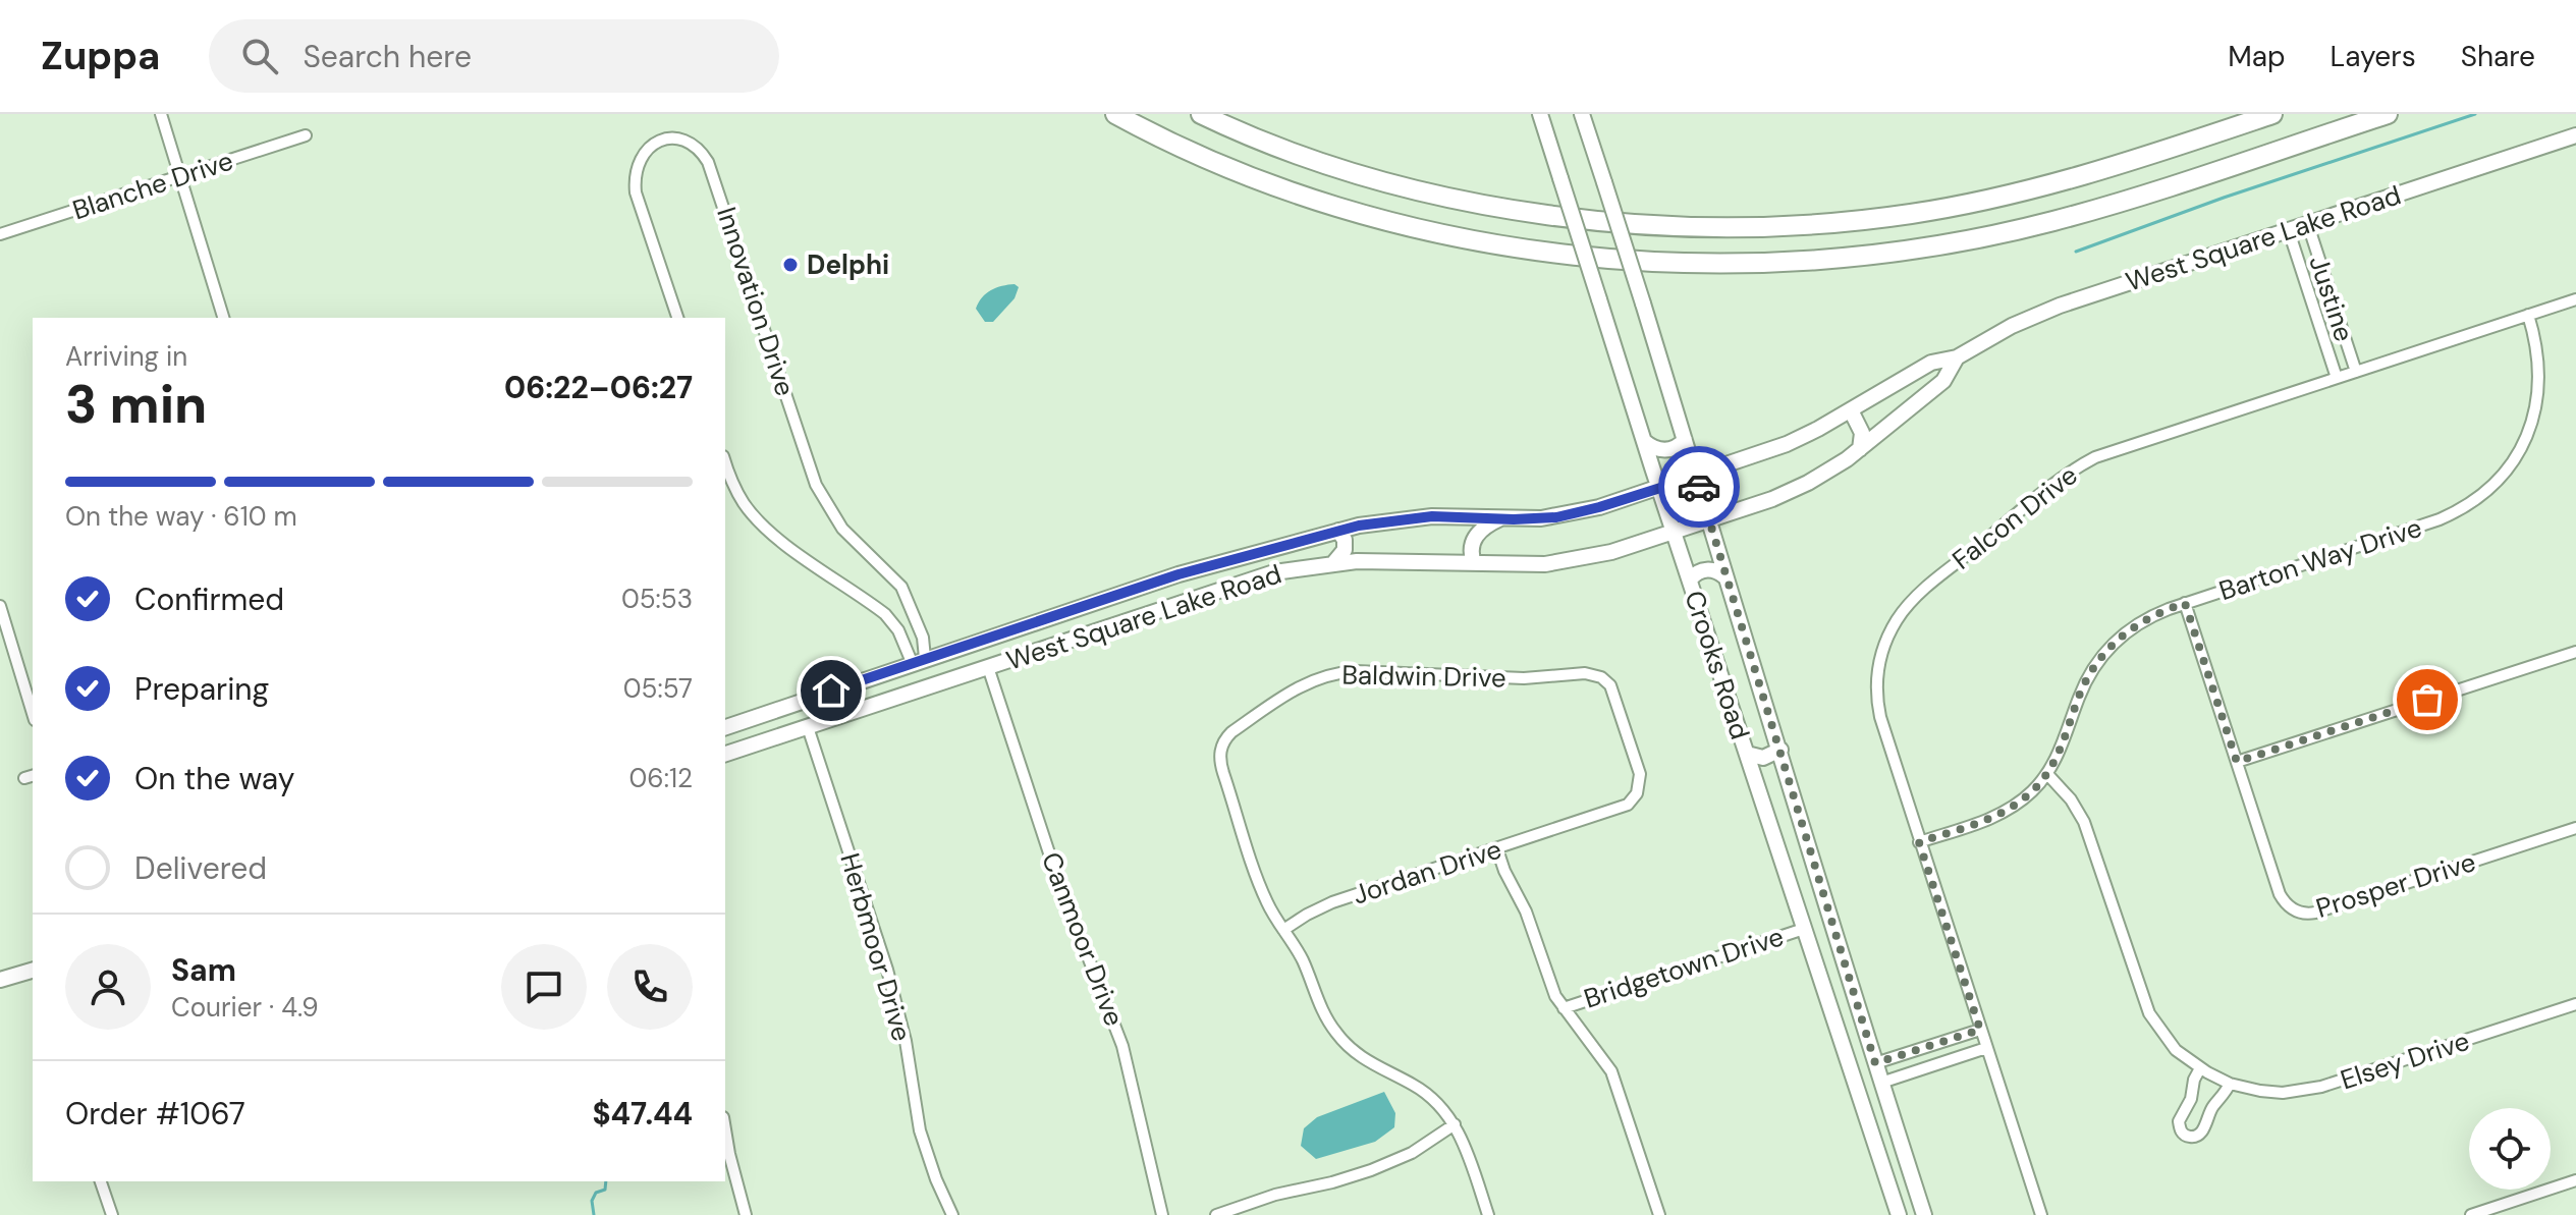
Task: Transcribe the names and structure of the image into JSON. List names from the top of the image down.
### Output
{
  "streets": {
    "main road": ["West Square Lake Road", "Crooks Road"],
    "street": [
      "Blanche Drive",
      "Justine",
      "Innovation Drive",
      "Falcon Drive",
      "Barton Way Drive",
      "Baldwin Drive",
      "Jordan Drive",
      "Prosper Drive",
      "Canmoor Drive",
      "Herbmoor Drive",
      "Bridgetown Drive",
      "Elsey Drive"
    ]
  },
  "crossings": [
    ["West Square Lake Road", "Justine"],
    ["West Square Lake Road", "Innovation Drive"],
    ["West Square Lake Road", "Crooks Road"],
    ["West Square Lake Road", "Canmoor Drive"],
    ["West Square Lake Road", "Herbmoor Drive"],
    ["Justine", "Falcon Drive"],
    ["Falcon Drive", "Barton Way Drive"],
    ["Barton Way Drive", "Prosper Drive"],
    ["Barton Way Drive", "Elsey Drive"],
    ["Crooks Road", "Bridgetown Drive"],
    ["Baldwin Drive", "Jordan Drive"]
  ],
  "places": ["Delphi"],
  "page": {
    "header": "Zuppa",
    "search": "Search here",
    "nav": ["Map", "Layers", "Share"],
    "heading": ["3 min", "Arriving in", "06:22–06:27"],
    "panel": [
      "Sam",
      "Courier · 4.9",
      "Order #1067",
      "$47.44"
    ],
    "bar": "On the way · 610 m",
    "list": [
      ["Confirmed", "05:53"],
      ["Preparing", "05:57"],
      ["On the way", "06:12"],
      "Delivered"
    ]
  }
}
